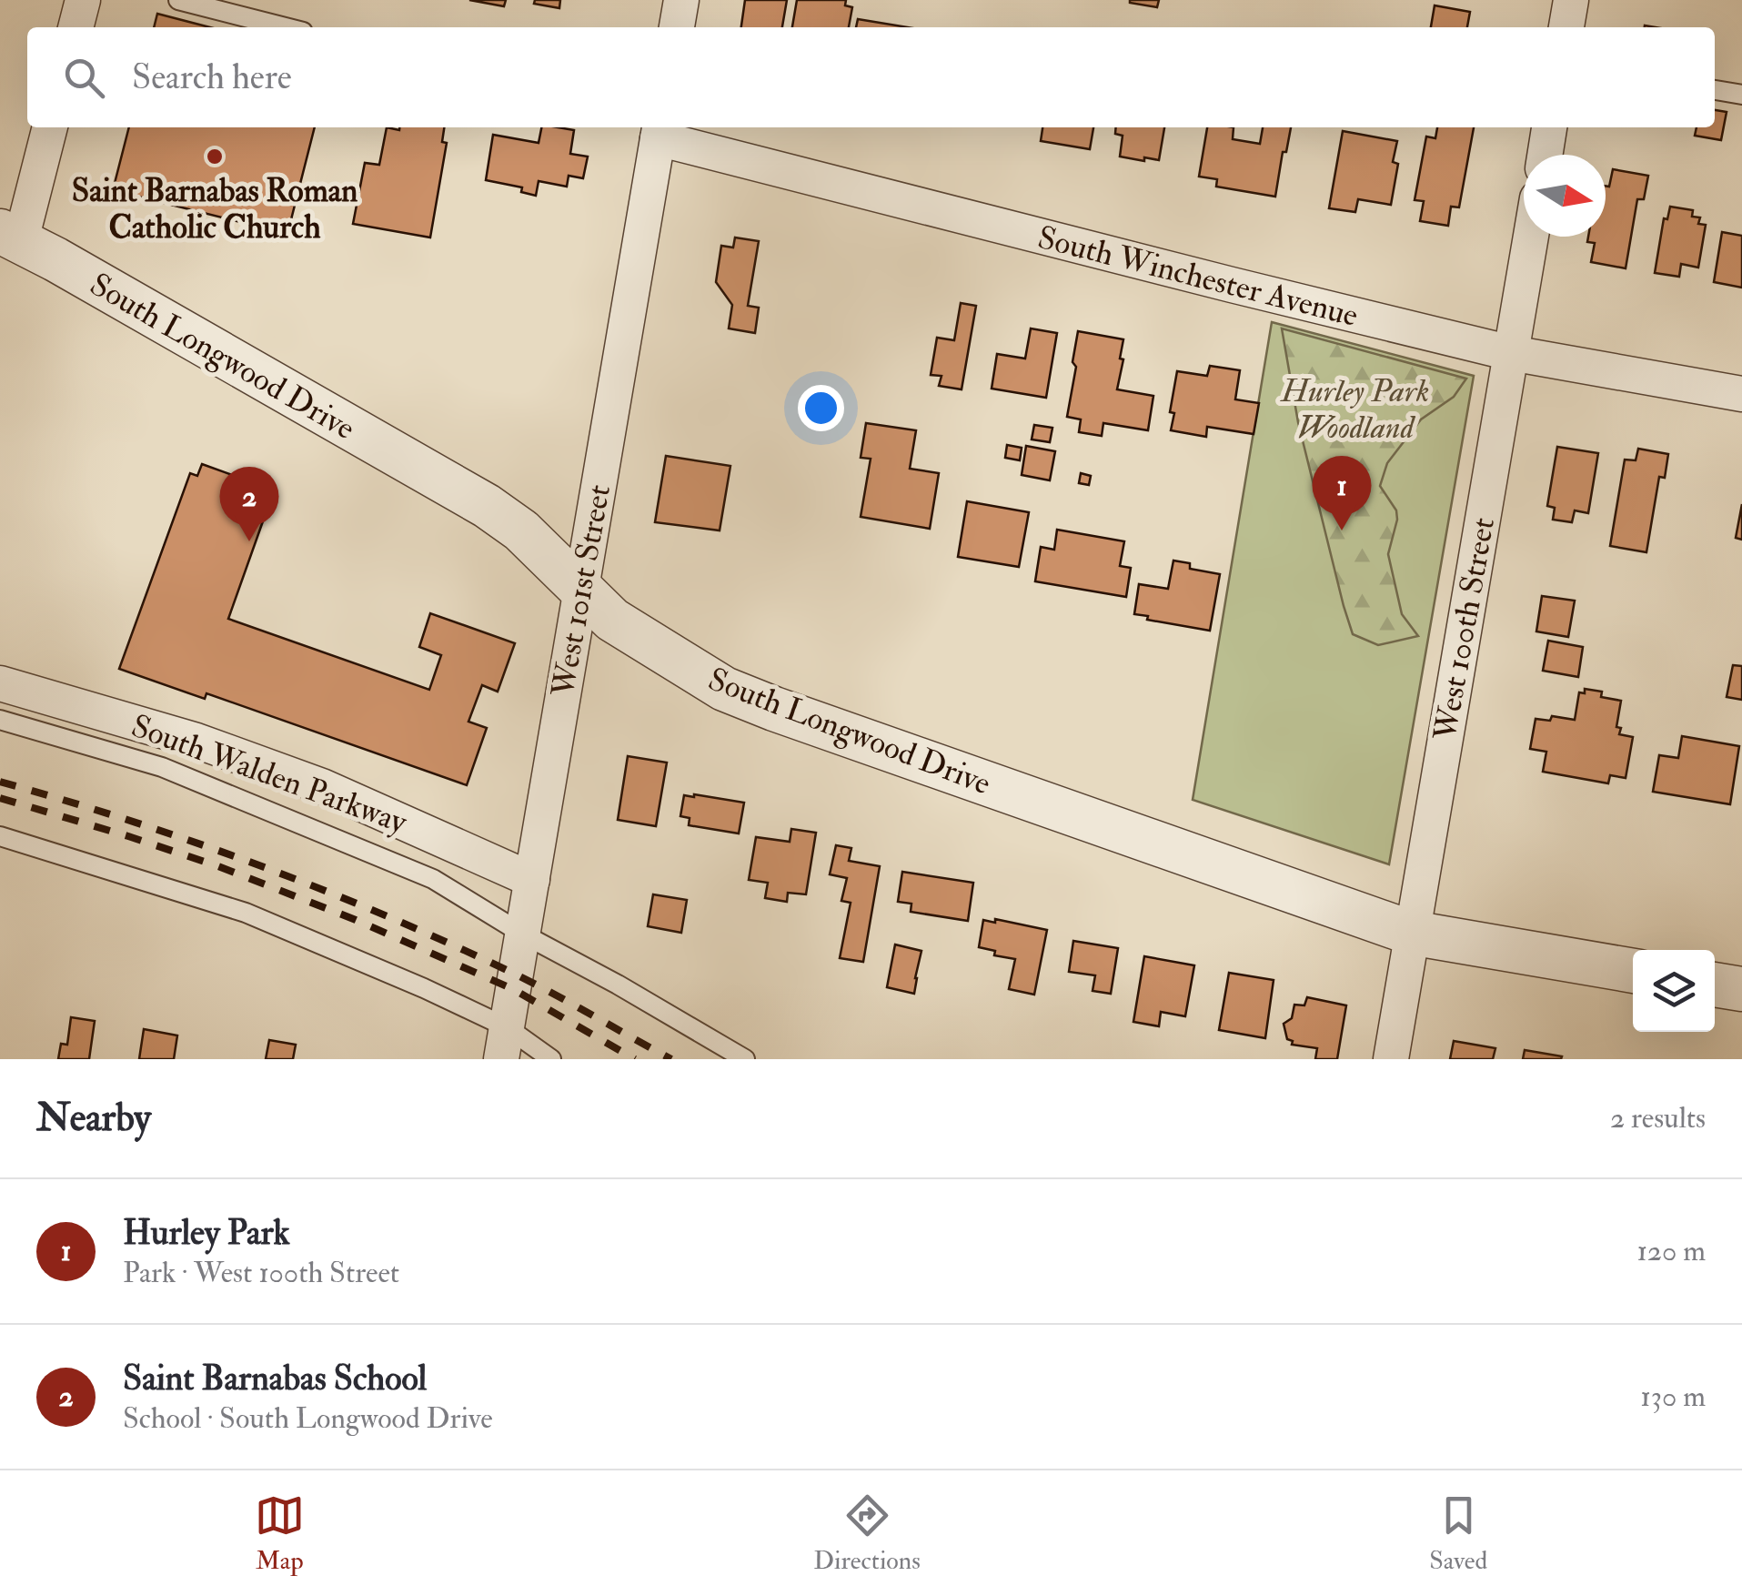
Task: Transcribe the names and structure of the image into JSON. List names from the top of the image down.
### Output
{
  "streets": {
    "street": [
      "South Winchester Avenue",
      "South Longwood Drive",
      "West 101st Street",
      "West 100th Street",
      "South Walden Parkway"
    ]
  },
  "crossings": [
    ["South Winchester Avenue", "West 101st Street"],
    ["South Winchester Avenue", "West 100th Street"],
    ["South Longwood Drive", "West 101st Street"],
    ["South Longwood Drive", "West 100th Street"],
    ["West 101st Street", "South Walden Parkway"]
  ],
  "parks": ["Hurley Park Woodland"],
  "places": ["Saint Barnabas Roman Catholic Church"],
  "north": "right",
  "page": {
    "search": "Search here",
    "pins": ["1", "2"],
    "heading": ["Nearby", "2 results"],
    "list": [
      {
        "mark": "1",
        "name": "Hurley Park",
        "note": "Park · West 100th Street",
        "value": "120 m"
      },
      {
        "mark": "2",
        "name": "Saint Barnabas School",
        "note": "School · South Longwood Drive",
        "value": "130 m"
      }
    ],
    "nav": ["Map", "Directions", "Saved"]
  }
}
